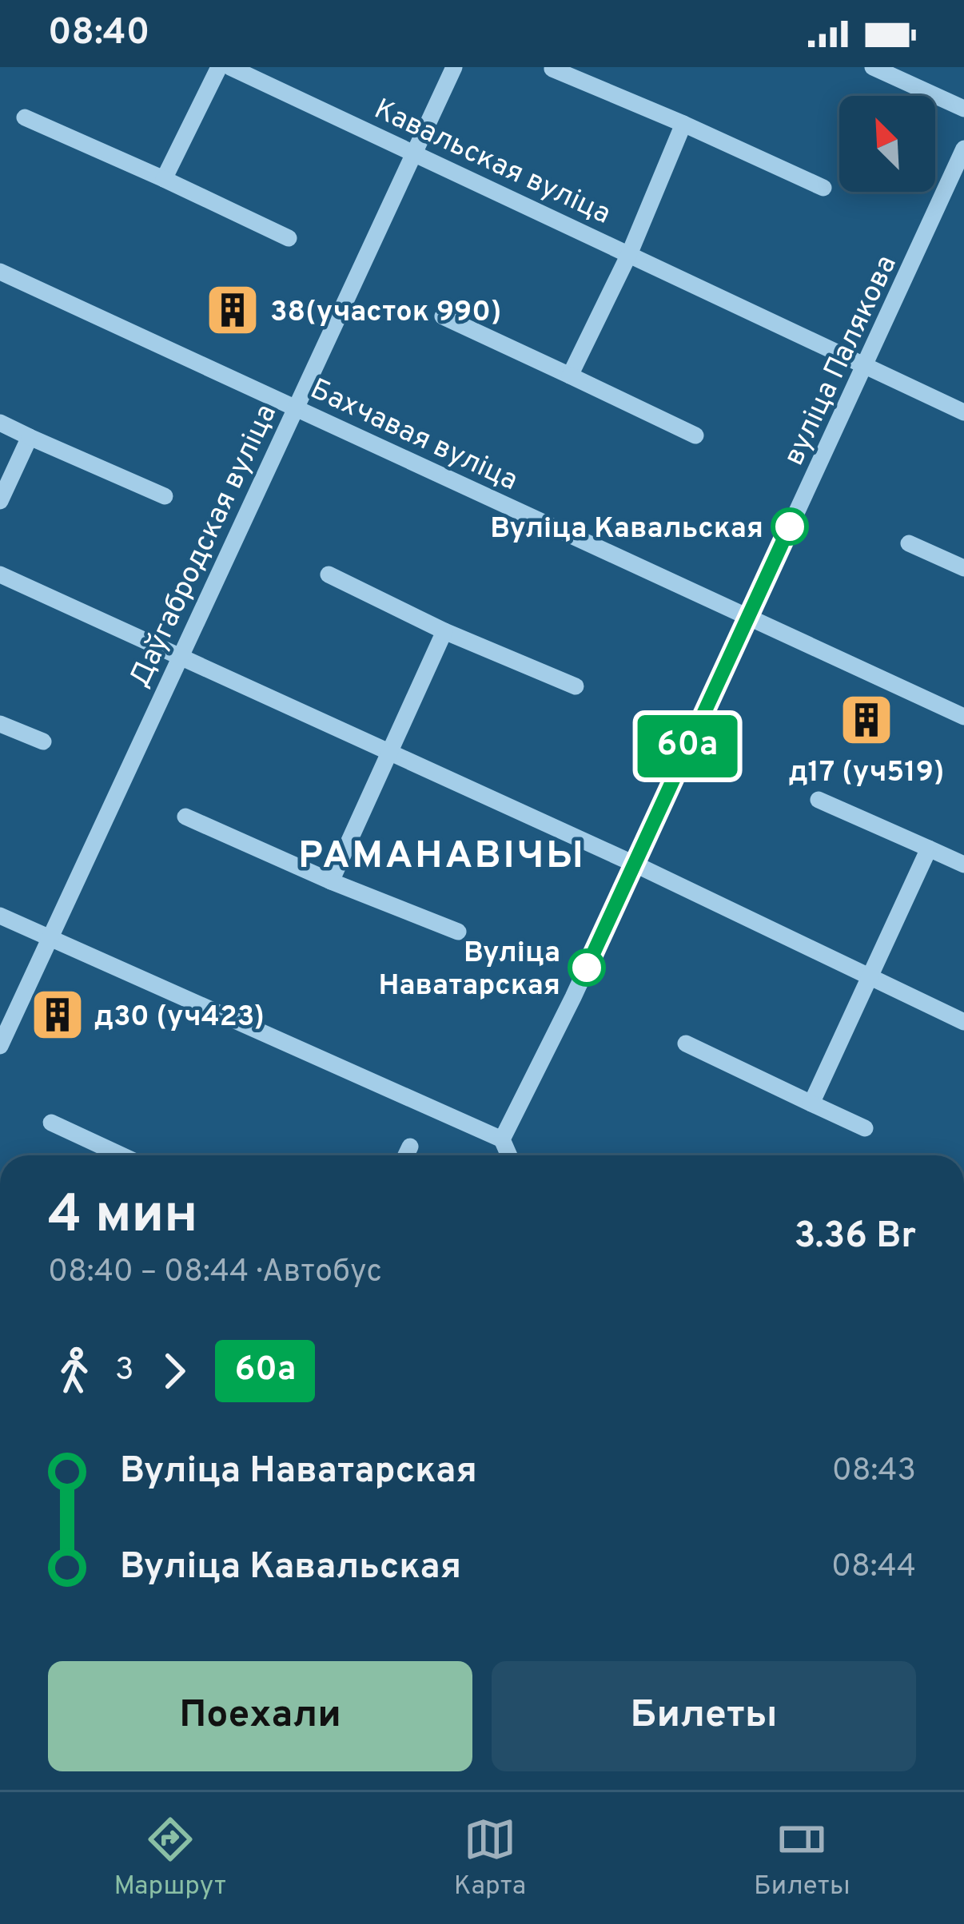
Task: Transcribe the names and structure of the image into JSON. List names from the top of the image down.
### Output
{
  "streets": {
    "street": [
      "Кавальская вуліца",
      "вуліца Палякова",
      "Бахчавая вуліца",
      "Даўгабродская вуліца"
    ]
  },
  "crossings": [
    ["Кавальская вуліца", "вуліца Палякова"],
    ["Кавальская вуліца", "Даўгабродская вуліца"],
    ["вуліца Палякова", "Бахчавая вуліца"],
    ["Бахчавая вуліца", "Даўгабродская вуліца"]
  ],
  "districts": ["РАМАНАВІЧЫ"],
  "places": {
    "building": ["38(участок 990)", "д17 (уч519)", "д30 (уч423)"],
    "other": ["Вуліца Кавальская", "Вуліца Наватарская"]
  },
  "lines": ["bus line 60а"],
  "north": "top left",
  "page": {
    "status": "08:40",
    "on_map": "60а",
    "heading": ["4 мин", "08:40 – 08:44 · Автобус", "3.36 Br"],
    "legs": ["3", "60а"],
    "list": [
      {
        "name": "Вуліца Наватарская",
        "value": "08:43"
      },
      {
        "name": "Вуліца Кавальская",
        "value": "08:44"
      }
    ],
    "buttons": ["Поехали", "Билеты"],
    "tabs": ["Маршрут", "Карта", "Билеты"]
  }
}
